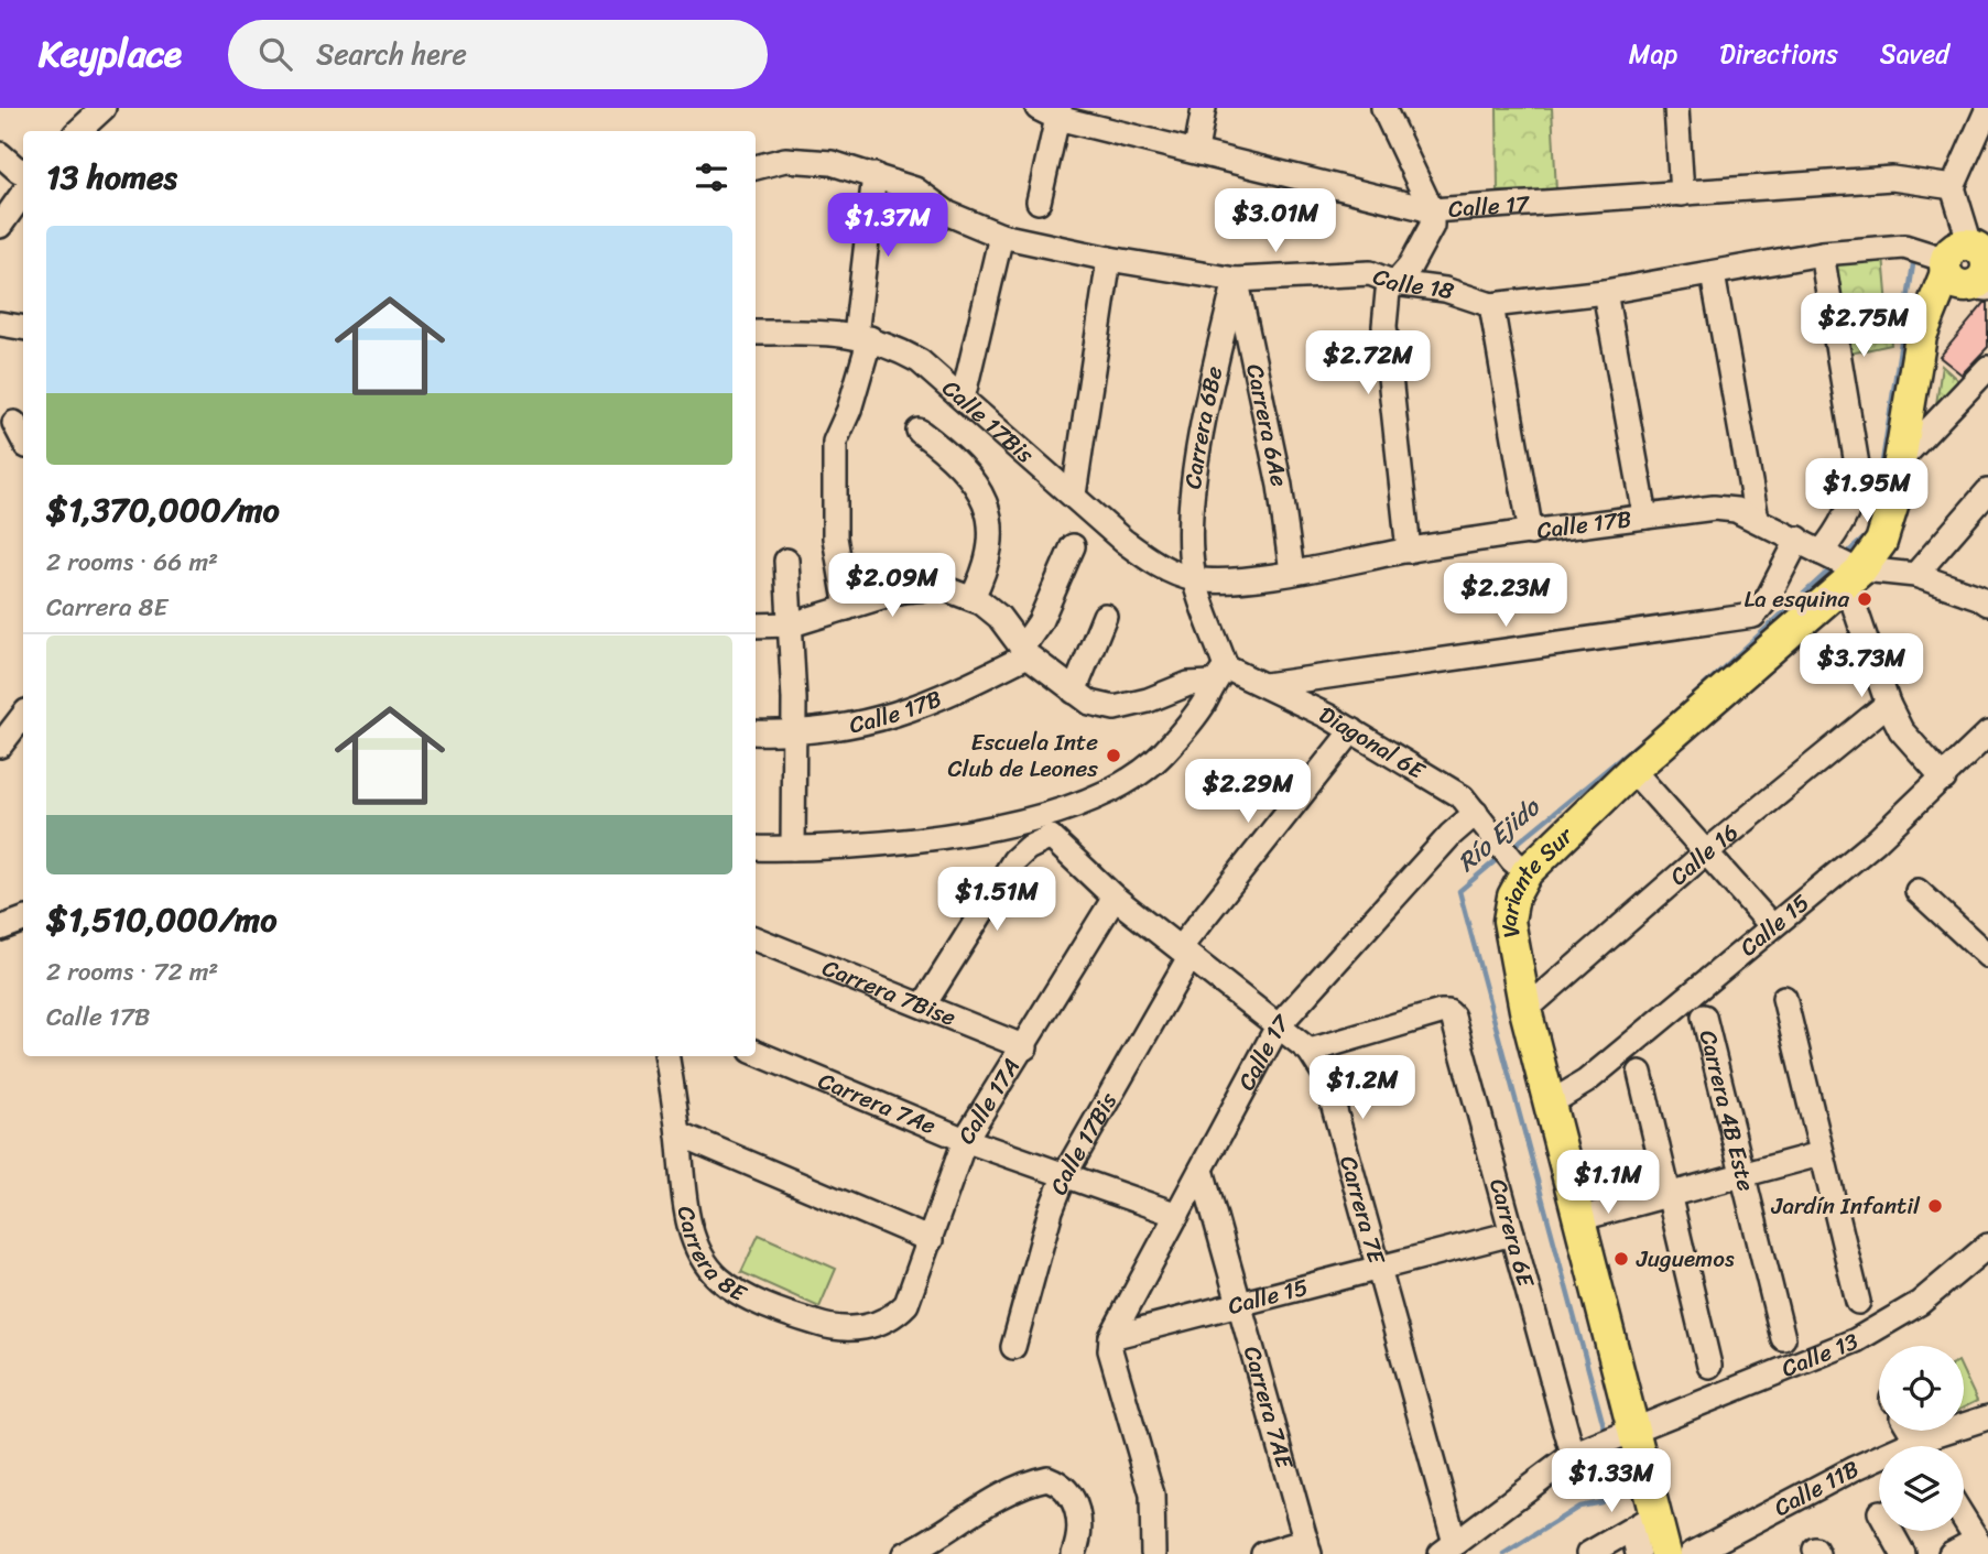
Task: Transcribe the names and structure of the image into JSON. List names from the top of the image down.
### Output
{
  "streets": {
    "main road": ["Variante Sur"],
    "street": [
      "Calle 17",
      "Calle 18",
      "Calle 17Bis",
      "Carrera 6Ae",
      "Carrera 6Be",
      "Calle 17B",
      "Diagonal 6E",
      "Calle 16",
      "Calle 15",
      "Carrera 7Bise",
      "Calle 17A",
      "Carrera 7Ae",
      "Carrera 4B Este",
      "Carrera 7E",
      "Carrera 6E",
      "Carrera 8E",
      "Calle 13",
      "Carrera 7AE",
      "Calle 11B"
    ]
  },
  "crossings": [
    ["Calle 17", "Diagonal 6E"],
    ["Calle 17", "Calle 15"],
    ["Calle 17", "Carrera 7Ae"],
    ["Calle 17", "Carrera 7E"],
    ["Calle 17", "Carrera 7AE"],
    ["Calle 18", "Carrera 6Ae"],
    ["Calle 18", "Carrera 6Be"],
    ["Calle 18", "Variante Sur"],
    ["Calle 17Bis", "Carrera 6Be"],
    ["Calle 17Bis", "Calle 17B"],
    ["Calle 17Bis", "Diagonal 6E"],
    ["Calle 17Bis", "Carrera 7Ae"],
    ["Calle 17Bis", "Carrera 7E"],
    ["Carrera 6Ae", "Carrera 6Be"],
    ["Carrera 6Ae", "Calle 17B"],
    ["Carrera 6Be", "Calle 17B"],
    ["Carrera 6Be", "Diagonal 6E"],
    ["Calle 17B", "Variante Sur"],
    ["Diagonal 6E", "Variante Sur"],
    ["Calle 16", "Variante Sur"],
    ["Variante Sur", "Calle 15"],
    ["Variante Sur", "Calle 13"],
    ["Calle 15", "Carrera 7E"],
    ["Calle 15", "Carrera 6E"],
    ["Calle 15", "Carrera 7AE"],
    ["Carrera 7Bise", "Calle 17A"],
    ["Calle 17A", "Carrera 7Ae"],
    ["Calle 17A", "Carrera 7E"],
    ["Calle 17A", "Carrera 8E"],
    ["Carrera 7E", "Carrera 6E"],
    ["Carrera 7E", "Calle 13"],
    ["Carrera 6E", "Calle 13"]
  ],
  "water": ["Río Ejido"],
  "places": [
    "La esquina",
    "Escuela Inte Club de Leones",
    "Jardín Infantil",
    "Juguemos"
  ],
  "page": {
    "header": "Keyplace",
    "search": "Search here",
    "nav": ["Map", "Directions", "Saved"],
    "heading": "13 homes",
    "price": [
      "$3.01M",
      "$1.37M",
      "$2.75M",
      "$2.72M",
      "$1.95M",
      "$2.09M",
      "$2.23M",
      "$3.73M",
      "$2.29M",
      "$1.51M",
      "$1.2M",
      "$1.1M",
      "$1.33M"
    ],
    "list": [
      {
        "name": "$1,370,000/mo",
        "note": "2 rooms · 66 m² · Carrera 8E"
      },
      {
        "name": "$1,510,000/mo",
        "note": "2 rooms · 72 m² · Calle 17B"
      }
    ]
  }
}
